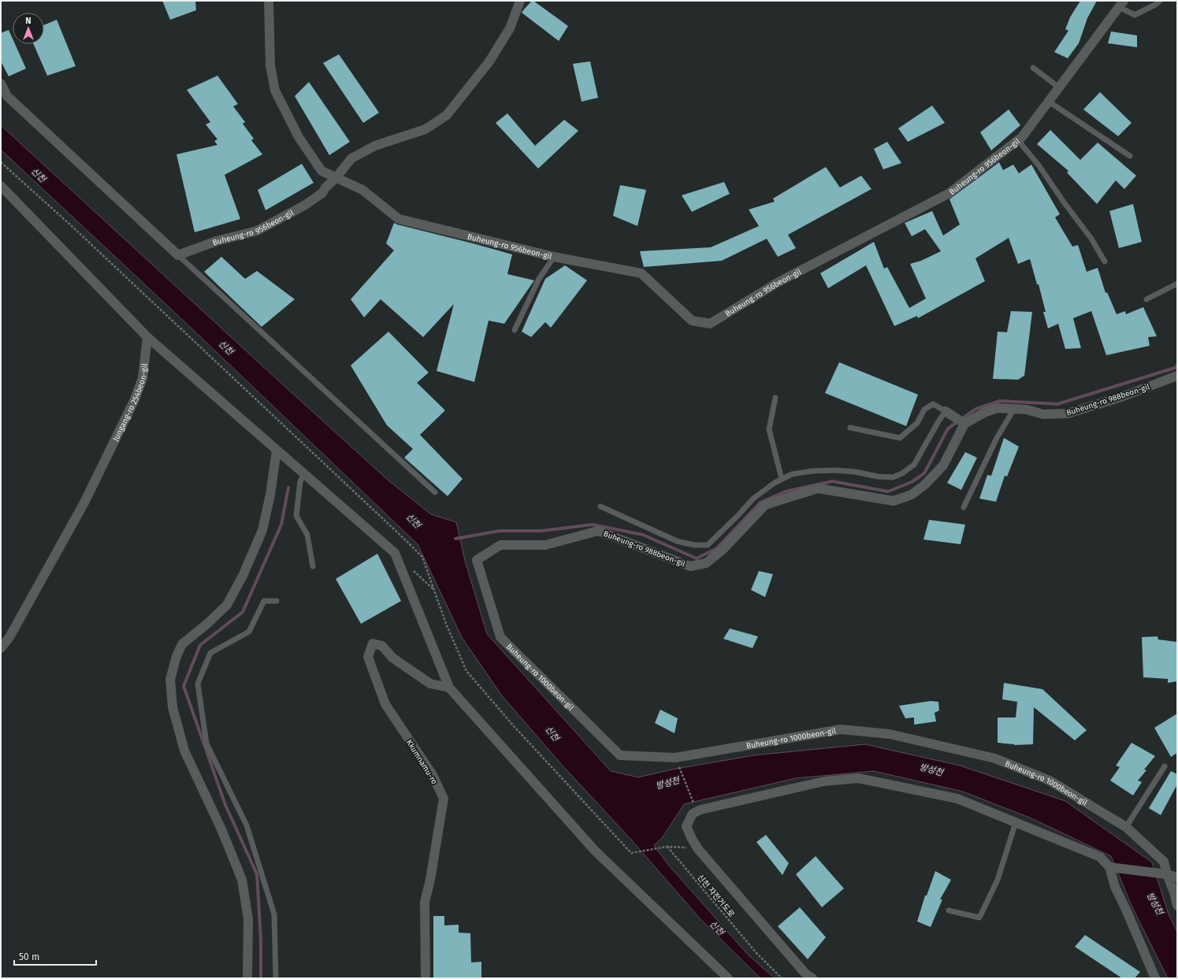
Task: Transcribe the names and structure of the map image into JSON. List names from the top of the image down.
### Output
{
  "streets": {
    "street": [
      "Buheung-ro 956beon-gil",
      "Buheung-ro 988beon-gil",
      "Jungang-ro 254beon-gil",
      "Buheung-ro 1000beon-gil",
      "Kkumnamu-ro"
    ],
    "path": ["신천 자전거도로"]
  },
  "crossings": [
    ["Buheung-ro 988beon-gil", "Buheung-ro 1000beon-gil"]
  ],
  "water": ["신천", "방성천"],
  "scale_bar": "50 m",
  "north": "top"
}
